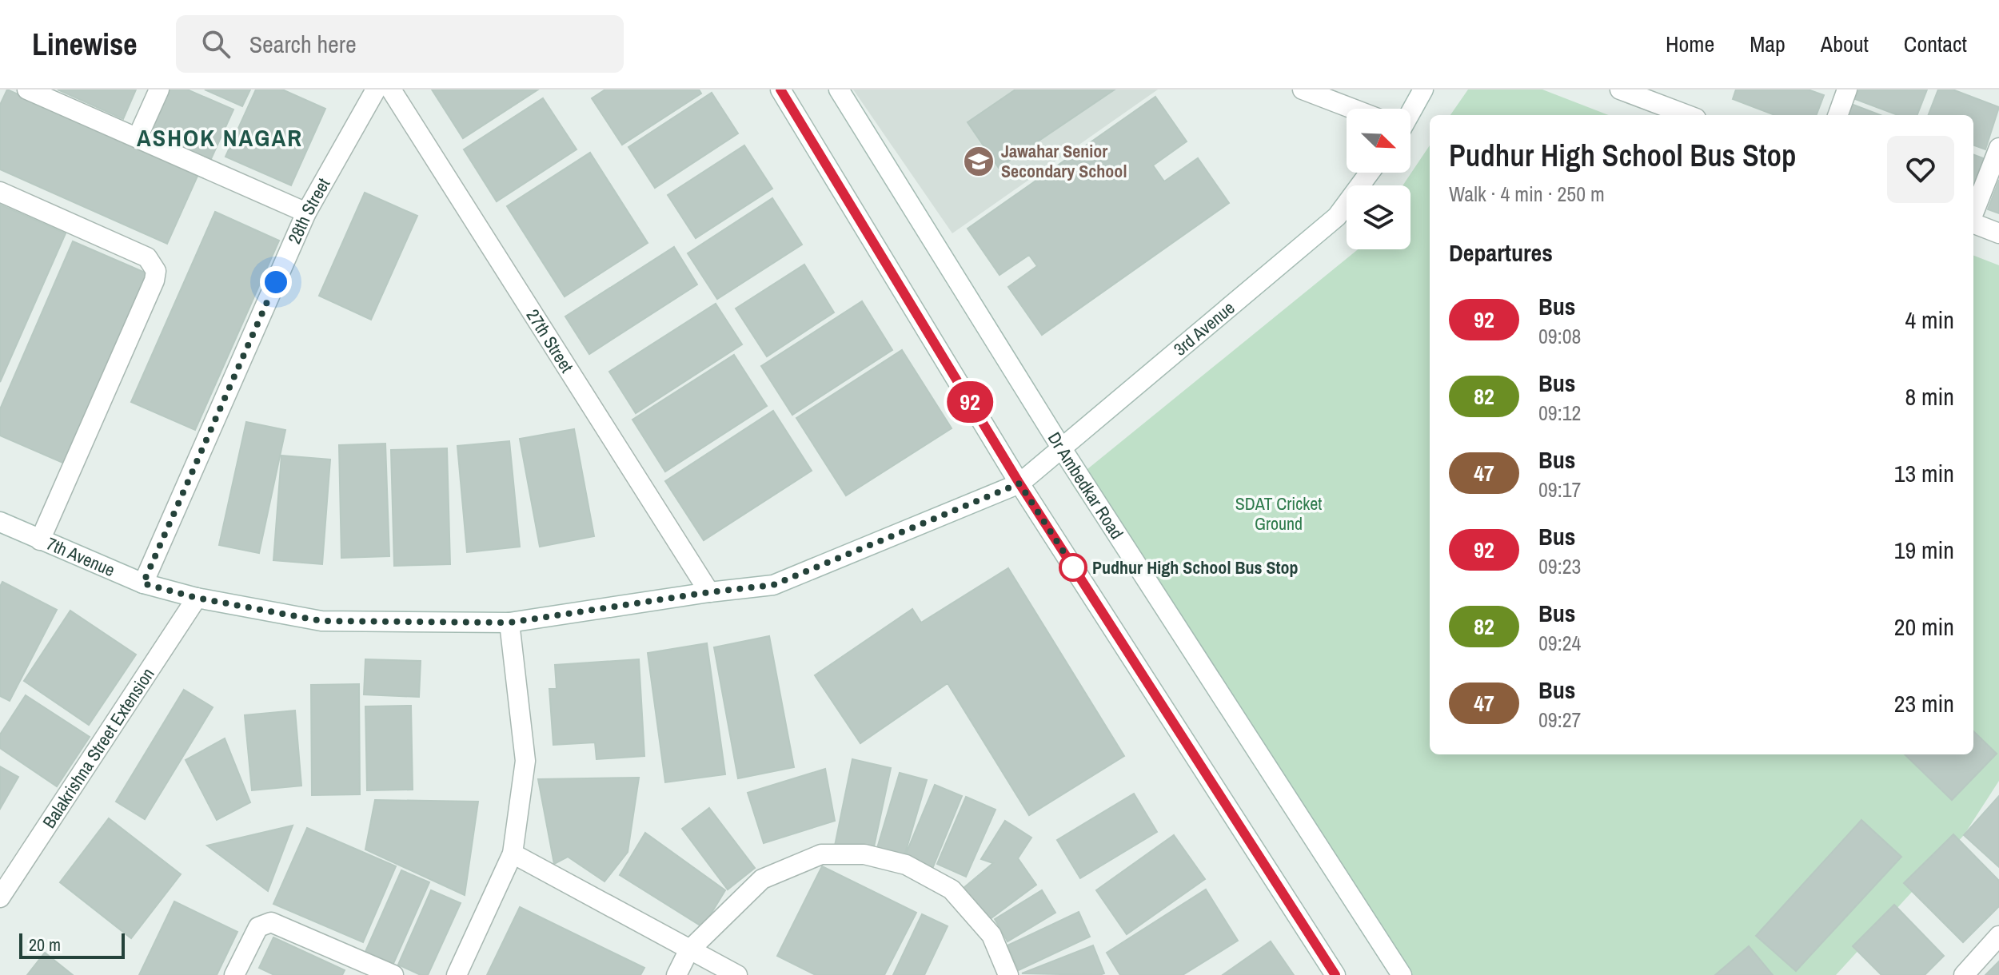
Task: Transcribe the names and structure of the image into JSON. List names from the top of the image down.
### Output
{
  "streets": {
    "street": [
      "28th Street",
      "3rd Avenue",
      "27th Street",
      "Dr Ambedkar Road",
      "7th Avenue",
      "Balakrishna Street Extension"
    ]
  },
  "crossings": [
    ["28th Street", "7th Avenue"],
    ["3rd Avenue", "Dr Ambedkar Road"],
    ["3rd Avenue", "7th Avenue"],
    ["27th Street", "7th Avenue"],
    ["7th Avenue", "Balakrishna Street Extension"]
  ],
  "districts": ["ASHOK NAGAR"],
  "parks": ["SDAT Cricket Ground"],
  "places": {
    "school or university": ["Jawahar Senior Secondary School"],
    "other": ["Pudhur High School Bus Stop"]
  },
  "lines": ["bus line 92"],
  "scale_bar": "20 m",
  "north": "bottom right",
  "page": {
    "header": "Linewise",
    "search": "Search here",
    "nav": [
      "Home",
      "Map",
      "About",
      "Contact"
    ],
    "on_map": "92",
    "heading": [
      ["Pudhur High School Bus Stop", "Walk · 4 min · 250 m"],
      "Departures"
    ],
    "list": [
      {
        "mark": "92",
        "name": "Bus",
        "note": "09:08",
        "value": "4 min"
      },
      {
        "mark": "82",
        "name": "Bus",
        "note": "09:12",
        "value": "8 min"
      },
      {
        "mark": "47",
        "name": "Bus",
        "note": "09:17",
        "value": "13 min"
      },
      {
        "mark": "92",
        "name": "Bus",
        "note": "09:23",
        "value": "19 min"
      },
      {
        "mark": "82",
        "name": "Bus",
        "note": "09:24",
        "value": "20 min"
      },
      {
        "mark": "47",
        "name": "Bus",
        "note": "09:27",
        "value": "23 min"
      }
    ],
    "scale": "20 m"
  }
}
